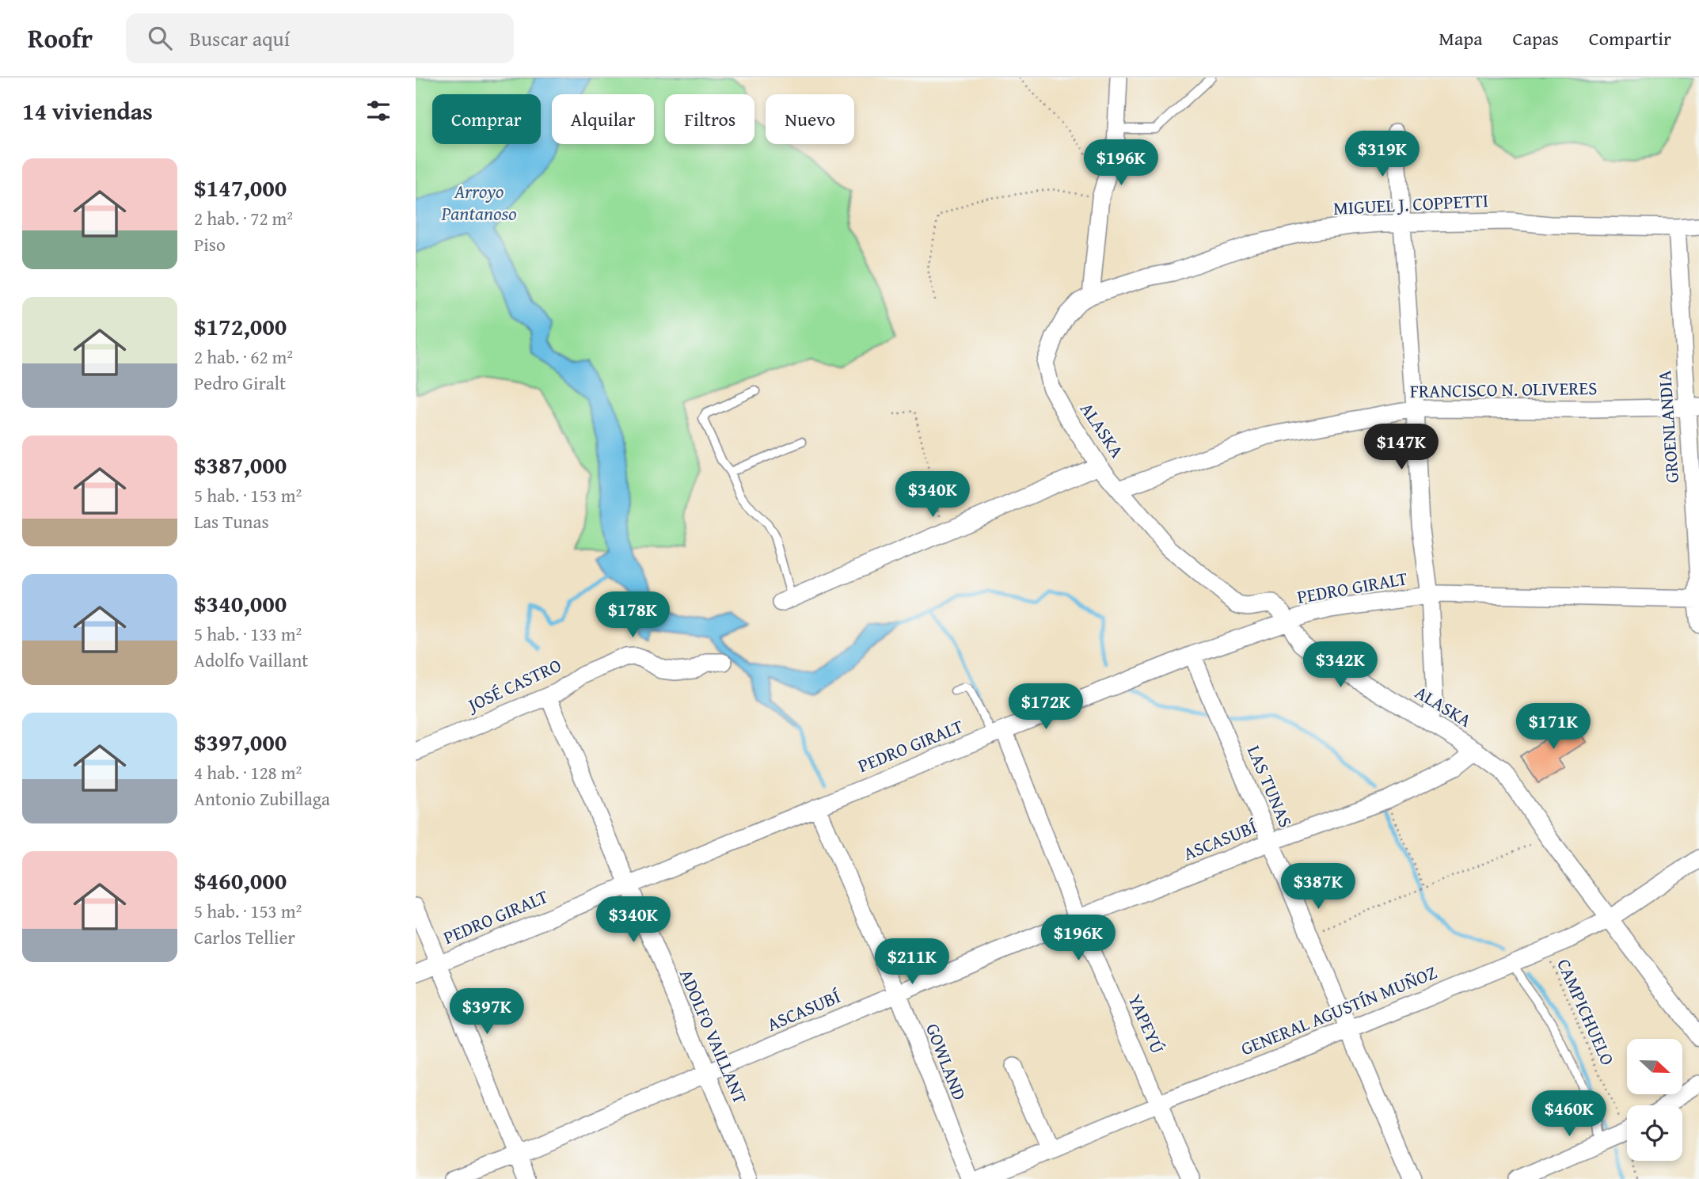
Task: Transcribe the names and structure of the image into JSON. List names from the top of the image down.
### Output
{
  "streets": {
    "street": [
      "MIGUEL J. COPPETTI",
      "FRANCISCO N. OLIVERES",
      "GROENLANDIA",
      "ALASKA",
      "PEDRO GIRALT",
      "JOSÉ CASTRO",
      "LAS TUNAS",
      "ASCASUBÍ",
      "GENERAL AGUSTÍN MUÑOZ",
      "YAPEYÚ",
      "ADOLFO VAILLANT",
      "GOWLAND"
    ],
    "path": ["CAMPICHUELO"]
  },
  "crossings": [
    ["MIGUEL J. COPPETTI", "GROENLANDIA"],
    ["MIGUEL J. COPPETTI", "ALASKA"],
    ["FRANCISCO N. OLIVERES", "GROENLANDIA"],
    ["FRANCISCO N. OLIVERES", "ALASKA"],
    ["GROENLANDIA", "PEDRO GIRALT"],
    ["ALASKA", "PEDRO GIRALT"],
    ["ALASKA", "ASCASUBÍ"],
    ["ALASKA", "GENERAL AGUSTÍN MUÑOZ"],
    ["PEDRO GIRALT", "LAS TUNAS"],
    ["PEDRO GIRALT", "YAPEYÚ"],
    ["PEDRO GIRALT", "ADOLFO VAILLANT"],
    ["PEDRO GIRALT", "GOWLAND"],
    ["JOSÉ CASTRO", "ADOLFO VAILLANT"],
    ["LAS TUNAS", "ASCASUBÍ"],
    ["LAS TUNAS", "GENERAL AGUSTÍN MUÑOZ"],
    ["ASCASUBÍ", "YAPEYÚ"],
    ["ASCASUBÍ", "ADOLFO VAILLANT"],
    ["ASCASUBÍ", "GOWLAND"],
    ["GENERAL AGUSTÍN MUÑOZ", "CAMPICHUELO"],
    ["GENERAL AGUSTÍN MUÑOZ", "YAPEYÚ"]
  ],
  "water": ["Arroyo Pantanoso"],
  "north": "right",
  "page": {
    "header": "Roofr",
    "search": "Buscar aquí",
    "nav": ["Mapa", "Capas", "Compartir"],
    "heading": "14 viviendas",
    "chip": [
      "Comprar",
      "Alquilar",
      "Filtros",
      "Nuevo"
    ],
    "price": [
      "$319K",
      "$196K",
      "$147K",
      "$340K",
      "$178K",
      "$342K",
      "$172K",
      "$171K",
      "$387K",
      "$340K",
      "$196K",
      "$211K",
      "$397K",
      "$460K"
    ],
    "list": [
      {
        "name": "$147,000",
        "note": "2 hab. · 72 m² · Piso"
      },
      {
        "name": "$172,000",
        "note": "2 hab. · 62 m² · Pedro Giralt"
      },
      {
        "name": "$387,000",
        "note": "5 hab. · 153 m² · Las Tunas"
      },
      {
        "name": "$340,000",
        "note": "5 hab. · 133 m² · Adolfo Vaillant"
      },
      {
        "name": "$397,000",
        "note": "4 hab. · 128 m² · Antonio Zubillaga"
      },
      {
        "name": "$460,000",
        "note": "5 hab. · 153 m² · Carlos Tellier"
      }
    ]
  }
}
